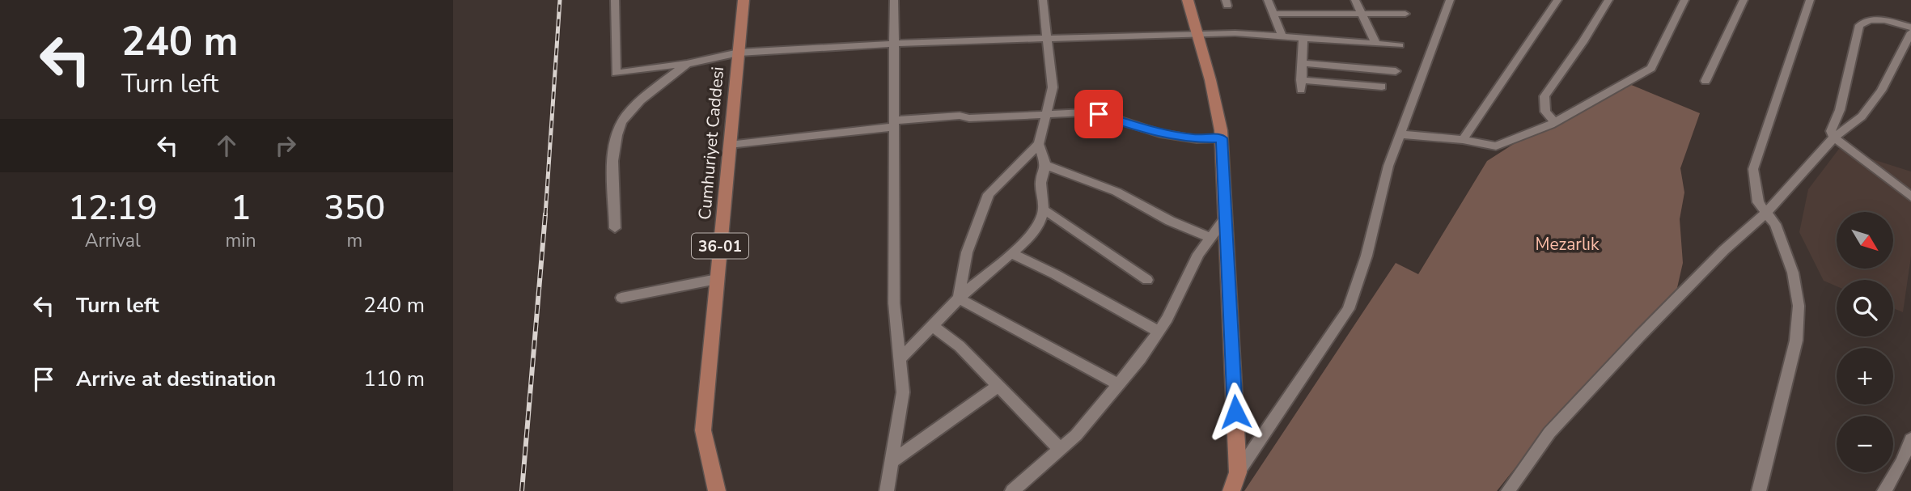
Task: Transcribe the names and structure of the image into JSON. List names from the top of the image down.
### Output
{
  "streets": {
    "main road": ["Cumhuriyet Caddesi", "36-01"]
  },
  "parks": ["Mezarlık"],
  "north": "bottom right",
  "page": {
    "turn": ["240 m", "Turn left"],
    "eta": [
      "12:19",
      "Arrival",
      "1",
      "min",
      "350",
      "m"
    ],
    "map_buttons": ["+", "−"],
    "list": [
      {
        "name": "Turn left",
        "value": "240 m"
      },
      {
        "name": "Arrive at destination",
        "value": "110 m"
      }
    ]
  }
}
